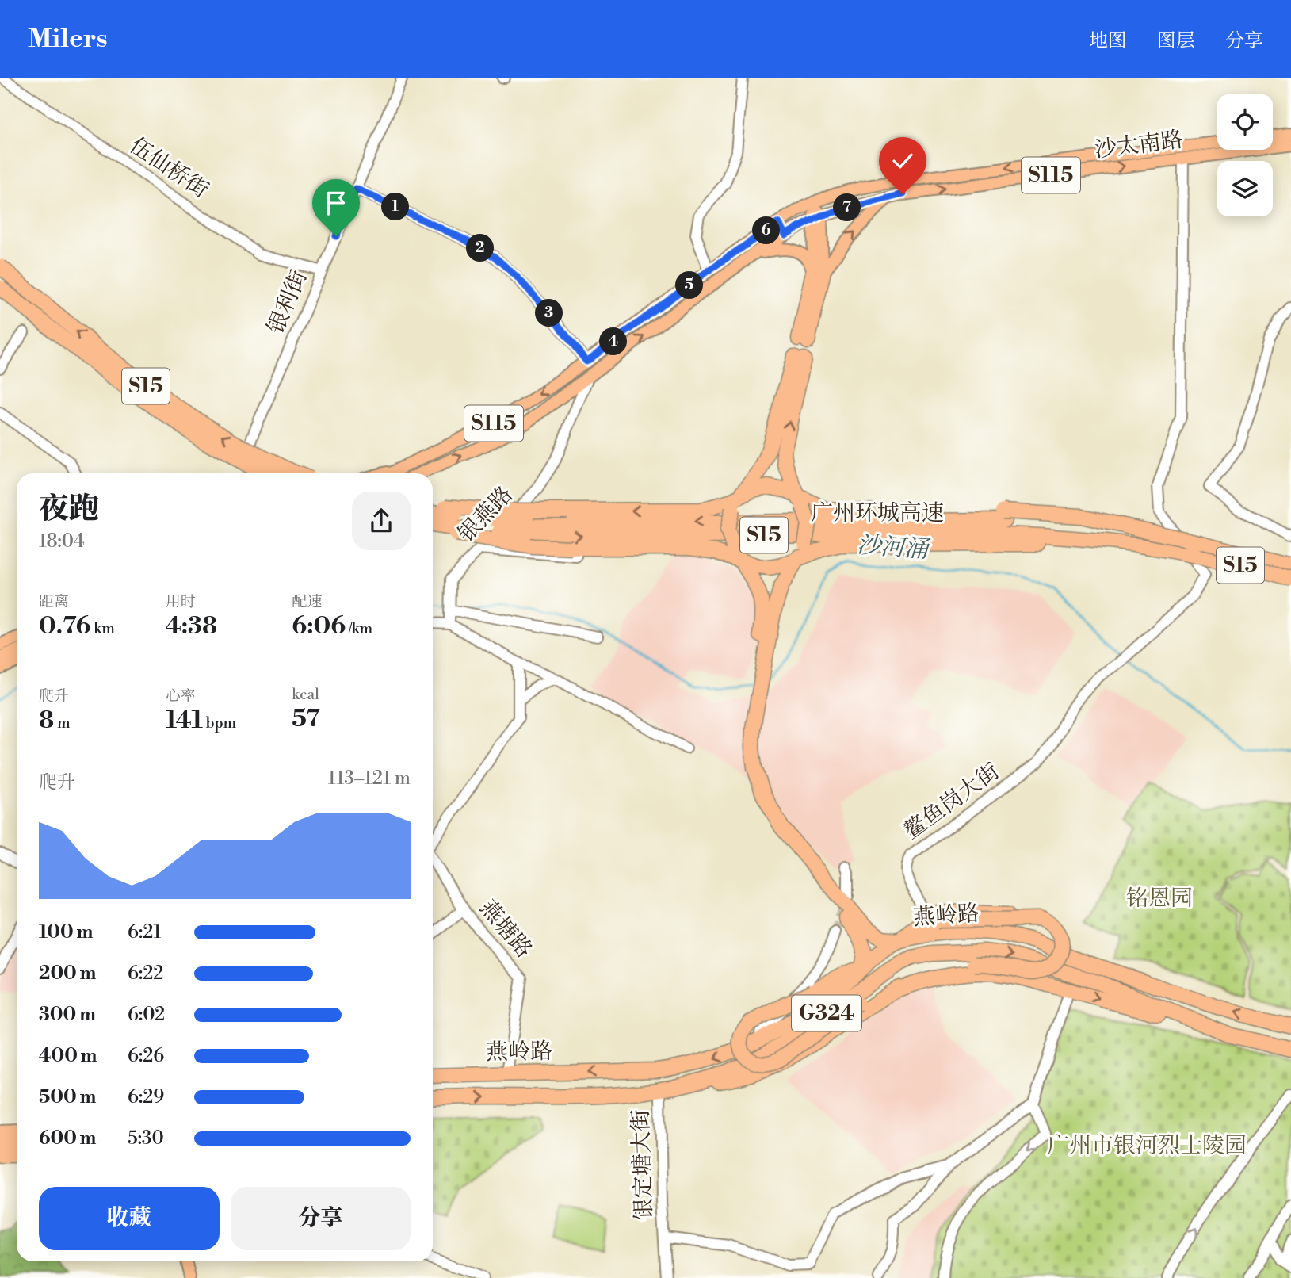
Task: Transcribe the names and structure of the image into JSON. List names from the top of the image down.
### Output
{
  "streets": {
    "highway": [
      "S15",
      "广州环城高速",
      "燕岭路",
      "G324"
    ],
    "main road": ["沙太南路", "S115"],
    "street": [
      "伍仙桥街",
      "银利街",
      "银燕路",
      "鳌鱼岗大街",
      "燕塘路",
      "银定塘大街"
    ]
  },
  "crossings": [
    ["沙太南路", "银燕路"],
    ["沙太南路", "鳌鱼岗大街"],
    ["伍仙桥街", "银利街"],
    ["燕岭路", "燕塘路"],
    ["燕岭路", "银定塘大街"]
  ],
  "water": ["沙河涌"],
  "parks": ["铭恩园", "广州市银河烈士陵园"],
  "page": {
    "header": "Milers",
    "nav": ["地图", "图层", "分享"],
    "pins": [
      "1",
      "7",
      "6",
      "2",
      "5",
      "3",
      "4"
    ],
    "heading": ["夜跑", "18:04"],
    "stats": [
      ["距离", "0.76 km"],
      ["用时", "4:38"],
      ["配速", "6:06 /km"],
      ["爬升", "8 m"],
      ["心率", "141 bpm"],
      ["kcal", "57"]
    ],
    "chart": ["爬升", "113–121 m"],
    "list": [
      {
        "name": "100 m",
        "note": "6:21"
      },
      {
        "name": "200 m",
        "note": "6:22"
      },
      {
        "name": "300 m",
        "note": "6:02"
      },
      {
        "name": "400 m",
        "note": "6:26"
      },
      {
        "name": "500 m",
        "note": "6:29"
      },
      {
        "name": "600 m",
        "note": "5:30"
      }
    ],
    "buttons": ["收藏", "分享"]
  }
}
